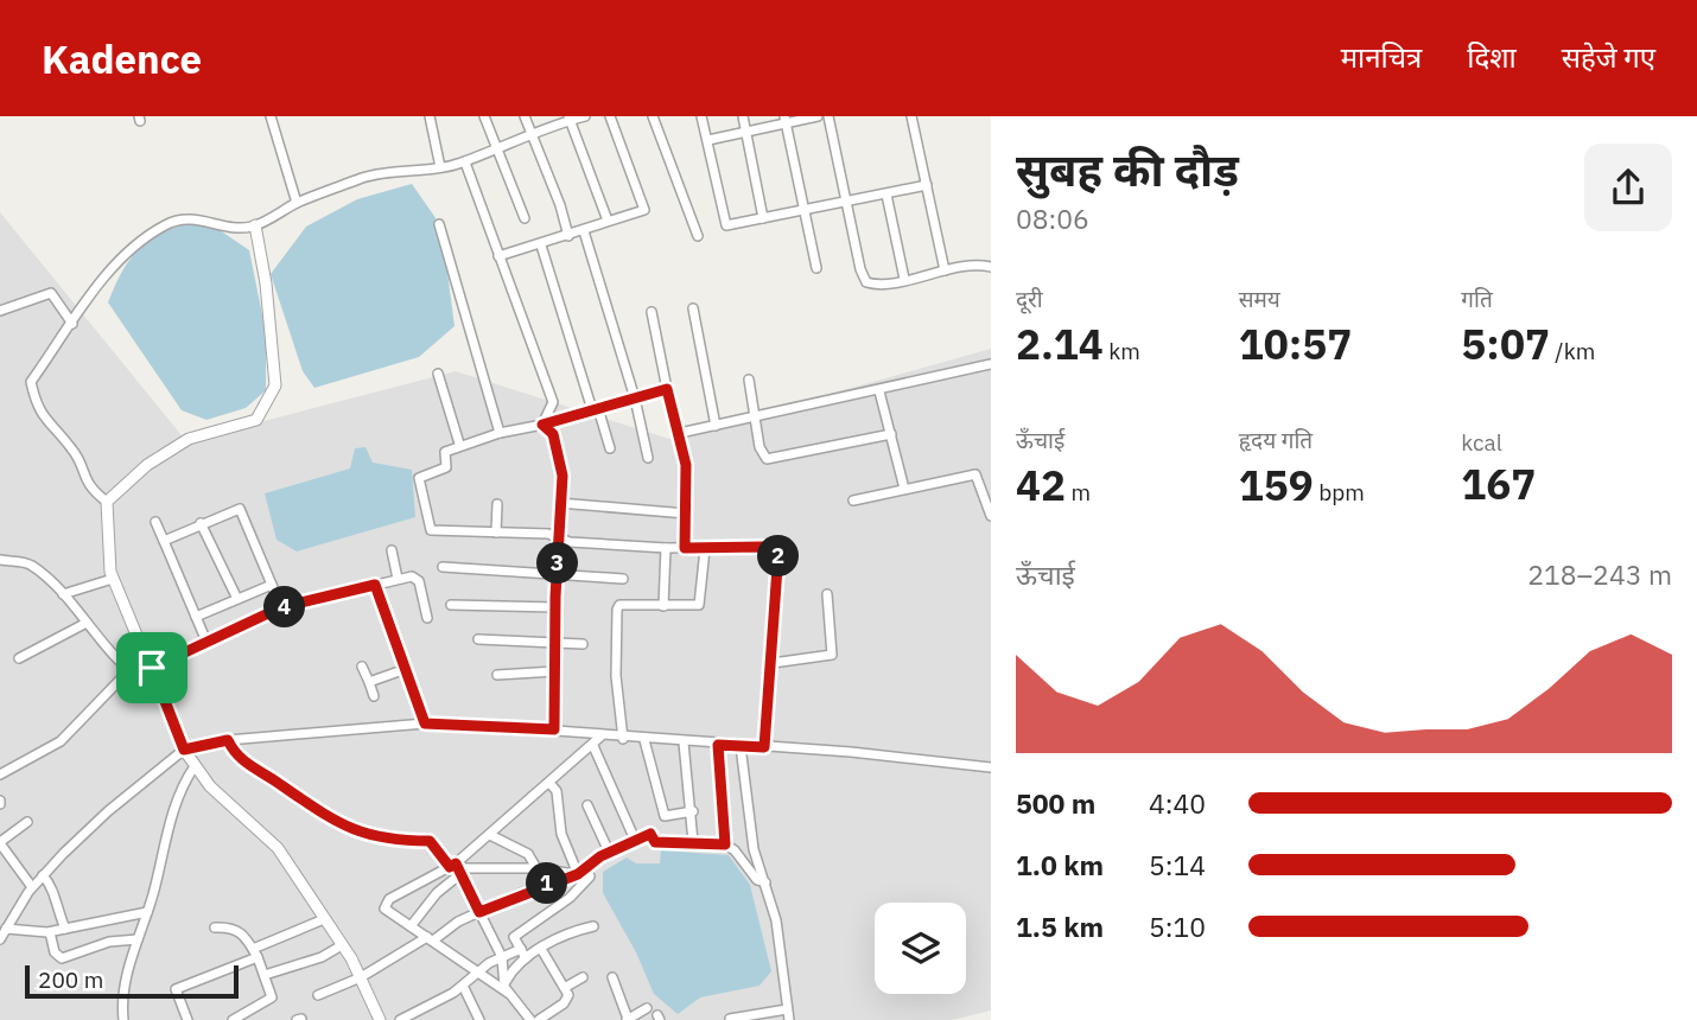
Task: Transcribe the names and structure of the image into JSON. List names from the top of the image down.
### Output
{
  "scale_bar": "200 m",
  "page": {
    "header": "Kadence",
    "nav": ["मानचित्र", "दिशा", "सहेजे गए"],
    "heading": ["सुबह की दौड़", "08:06"],
    "stats": [
      ["दूरी", "2.14 km"],
      ["समय", "10:57"],
      ["गति", "5:07 /km"],
      ["ऊँचाई", "42 m"],
      ["हृदय गति", "159 bpm"],
      ["kcal", "167"]
    ],
    "pins": [
      "2",
      "3",
      "4",
      "1"
    ],
    "chart": ["ऊँचाई", "218–243 m"],
    "list": [
      {
        "name": "500 m",
        "note": "4:40"
      },
      {
        "name": "1.0 km",
        "note": "5:14"
      },
      {
        "name": "1.5 km",
        "note": "5:10"
      }
    ],
    "scale": "200 m"
  }
}
